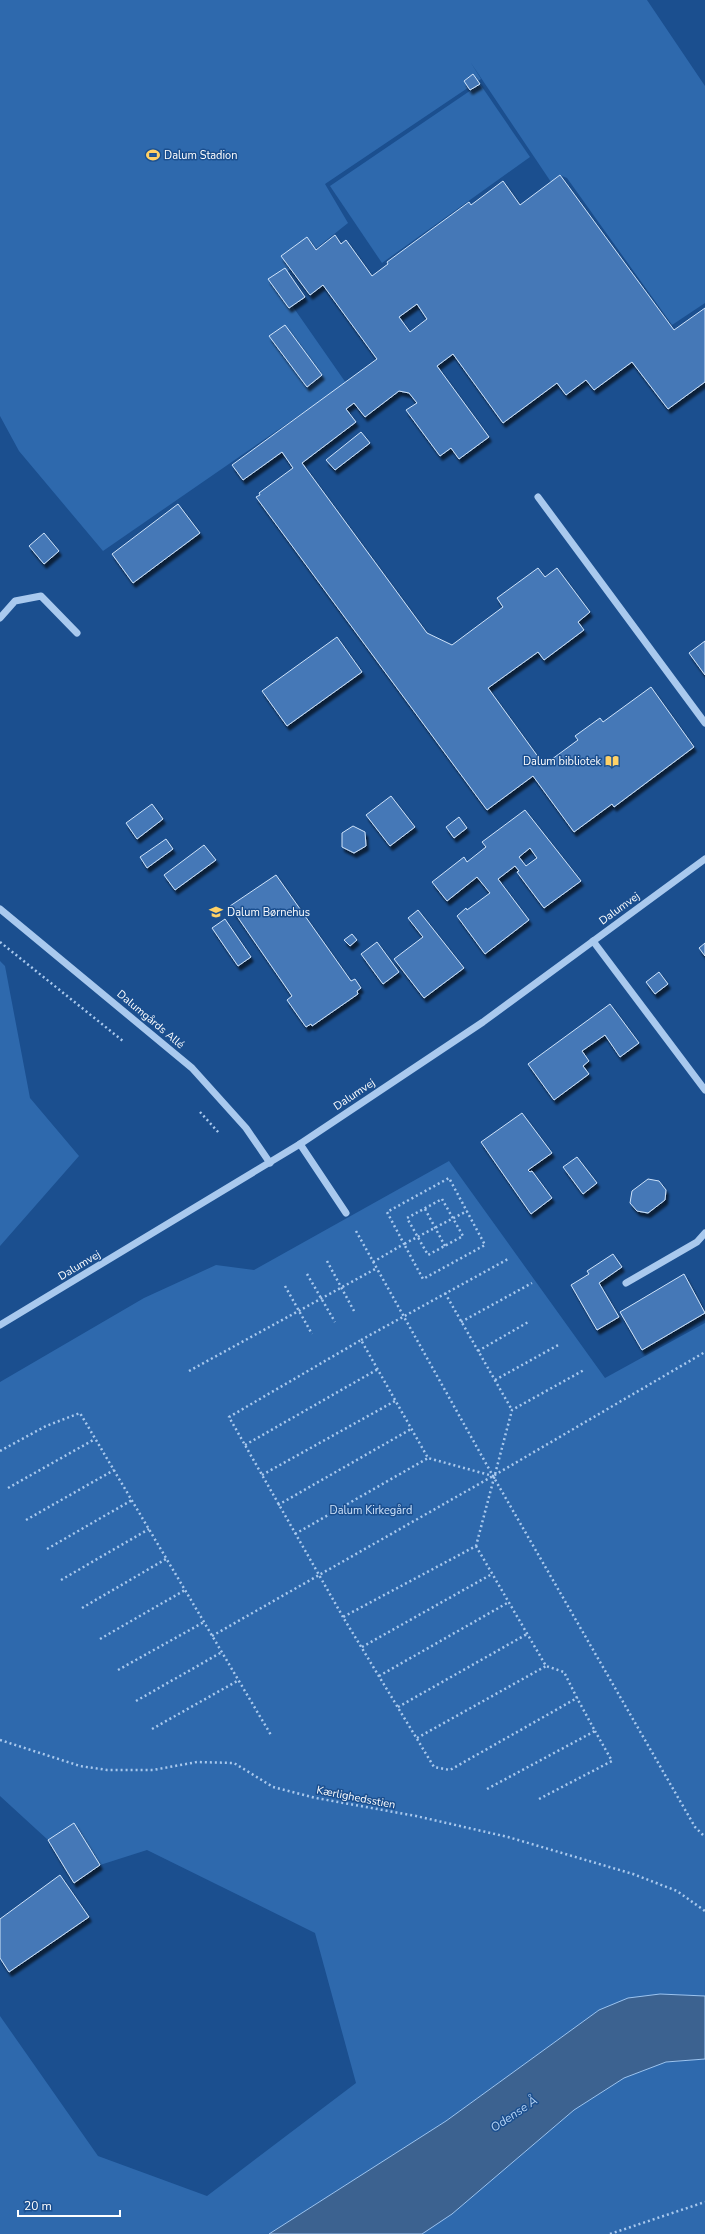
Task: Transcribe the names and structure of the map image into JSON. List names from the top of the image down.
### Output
{
  "streets": {
    "street": ["Dalumvej", "Dalumgårds Allé"],
    "path": ["Kærlighedsstien"]
  },
  "crossings": [
    ["Dalumvej", "Dalumgårds Allé"]
  ],
  "water": ["Odense Å"],
  "parks": ["Dalum Kirkegård"],
  "places": {
    "sports": ["Dalum Stadion"],
    "library": ["Dalum bibliotek"],
    "school or university": ["Dalum Børnehus"]
  },
  "scale_bar": "20 m"
}
